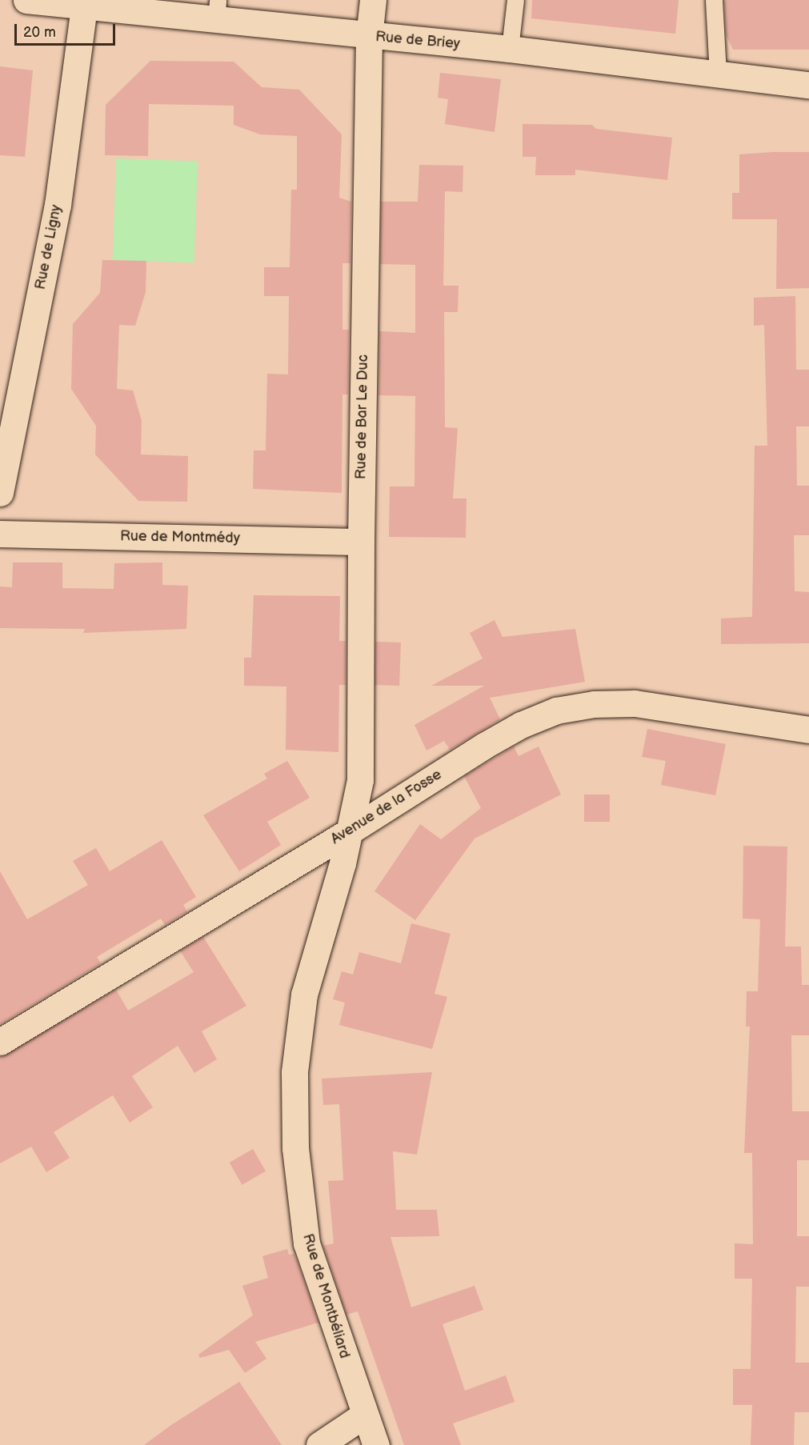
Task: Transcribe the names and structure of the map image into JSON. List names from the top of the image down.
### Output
{
  "streets": {
    "street": [
      "Rue de Briey",
      "Rue de Ligny",
      "Rue de Bar Le Duc",
      "Rue de Montmédy",
      "Avenue de la Fosse",
      "Rue de Montbéliard"
    ]
  },
  "crossings": [
    ["Rue de Briey", "Rue de Ligny"],
    ["Rue de Briey", "Rue de Bar Le Duc"],
    ["Rue de Bar Le Duc", "Rue de Montmédy"],
    ["Rue de Bar Le Duc", "Avenue de la Fosse"],
    ["Rue de Bar Le Duc", "Rue de Montbéliard"],
    ["Avenue de la Fosse", "Rue de Montbéliard"]
  ],
  "scale_bar": "20 m"
}
